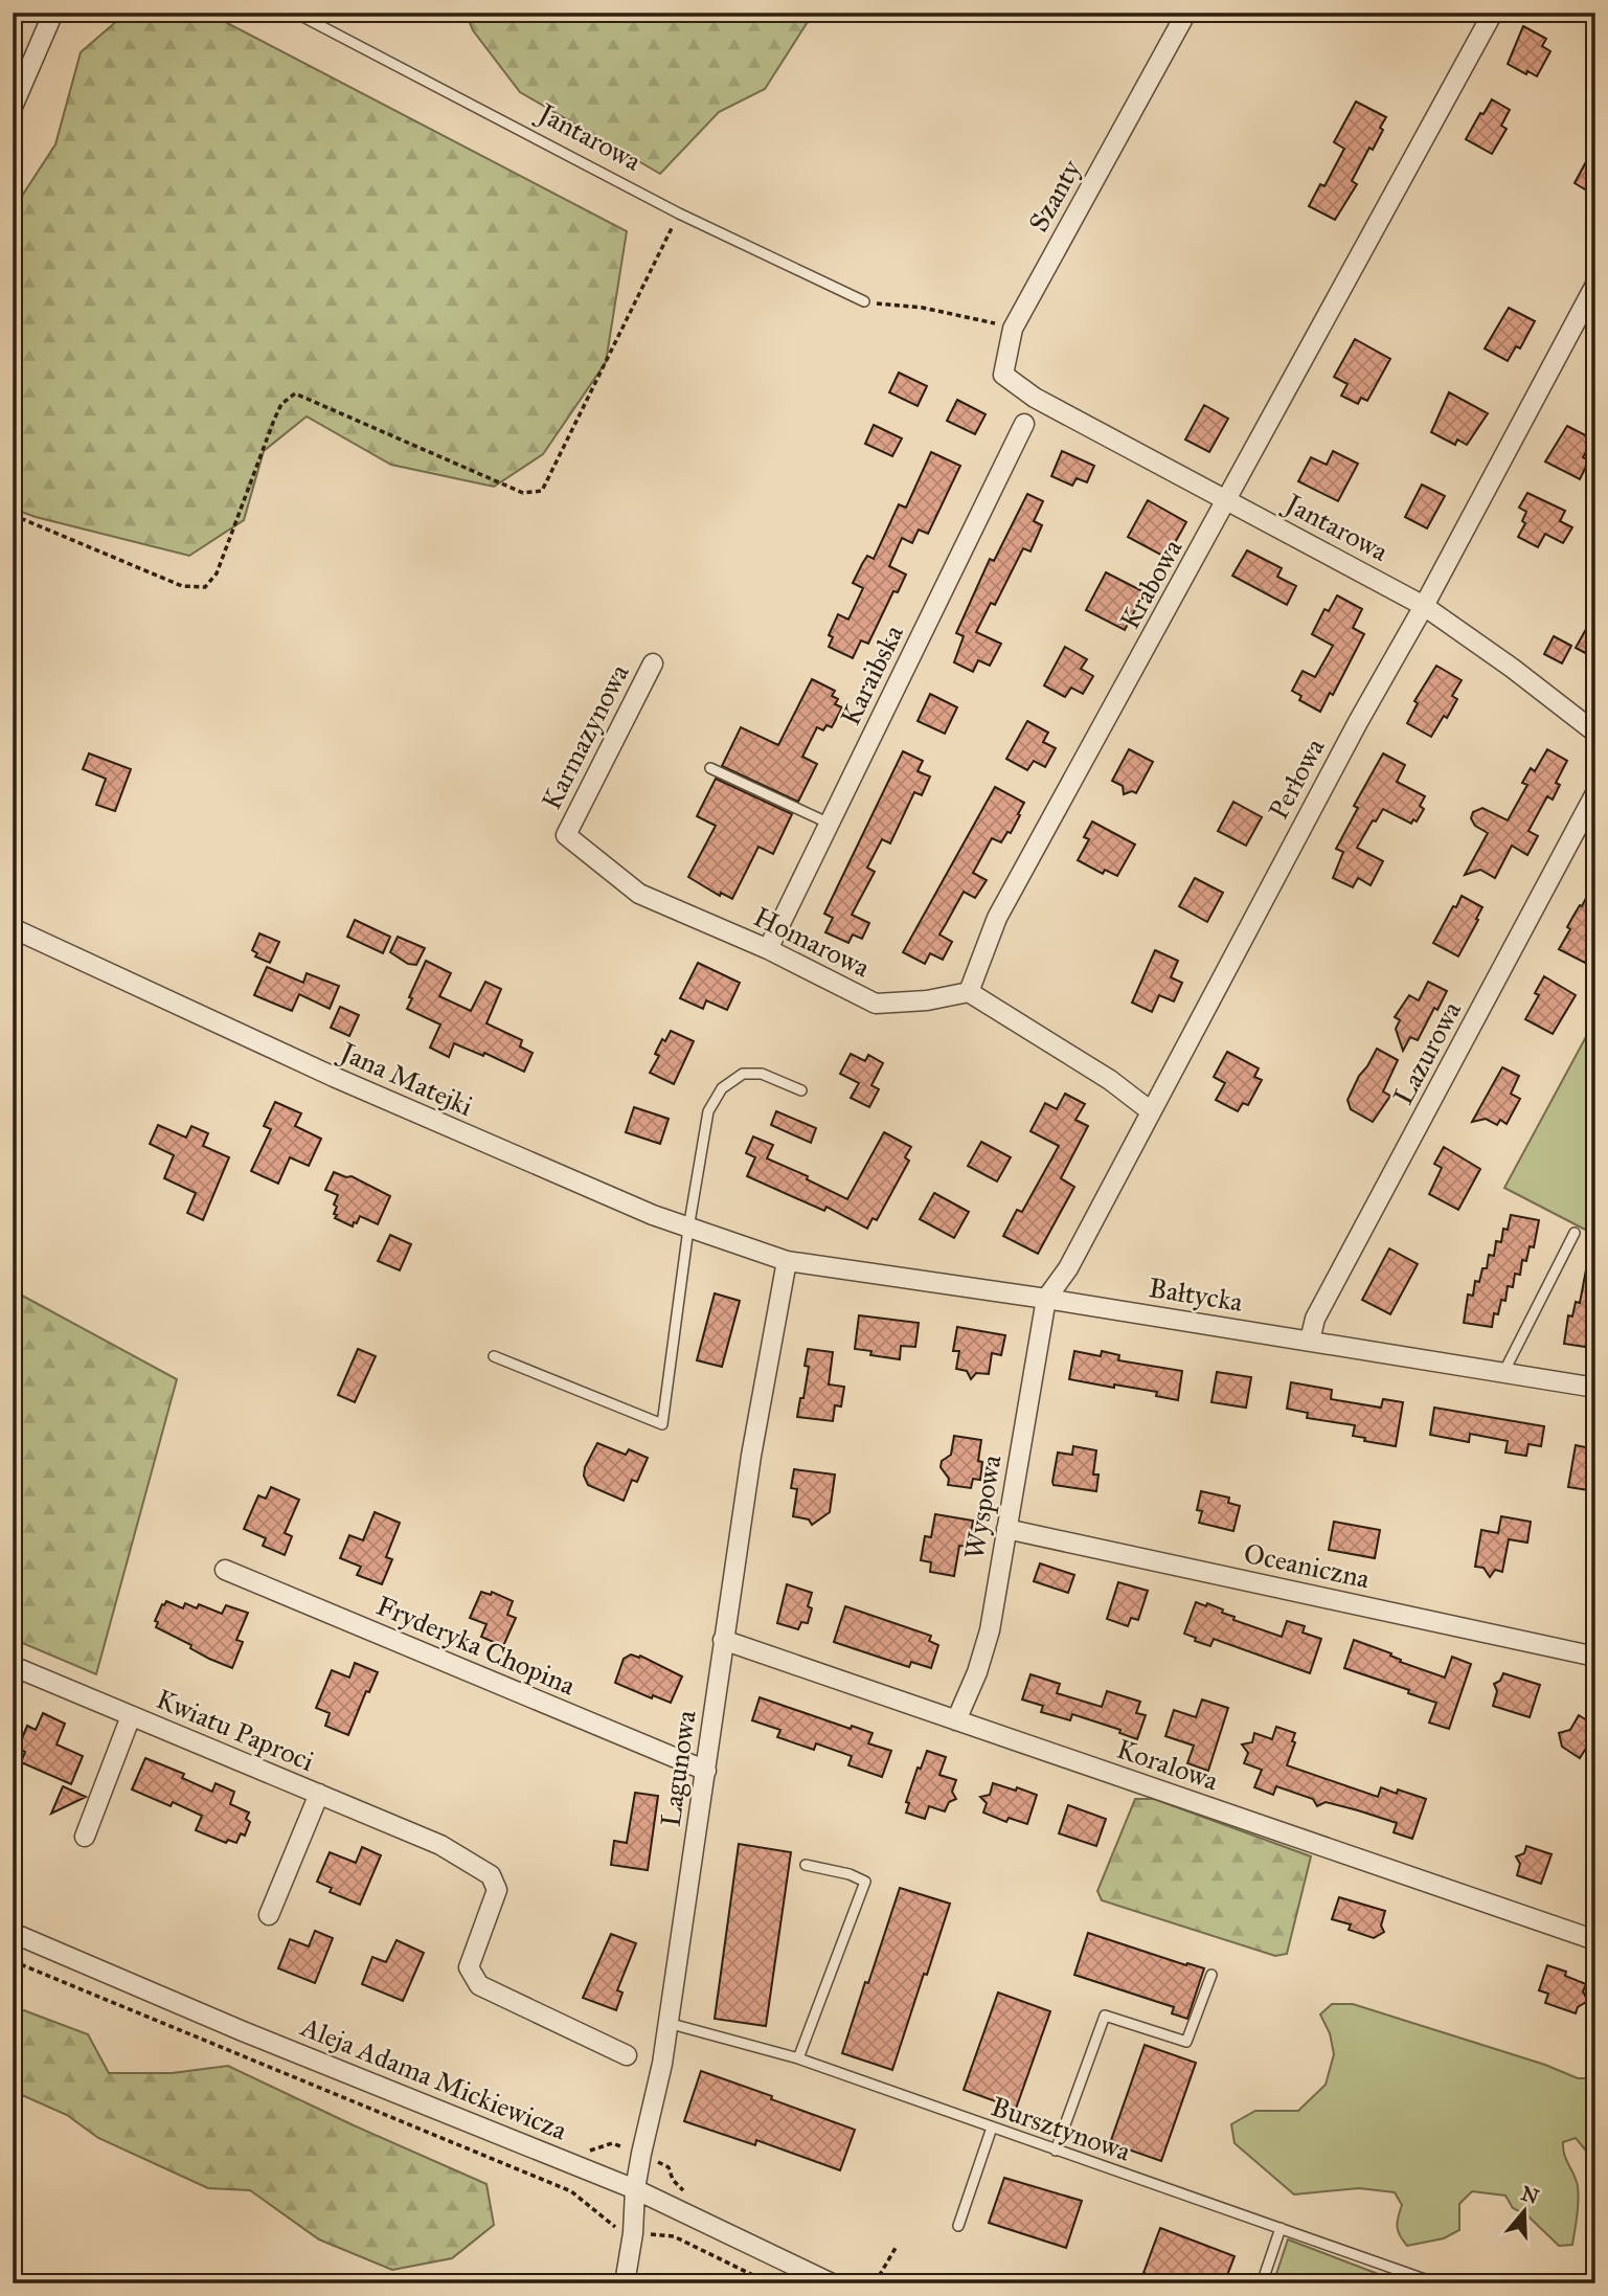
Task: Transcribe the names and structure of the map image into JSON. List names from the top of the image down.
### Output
{
  "streets": {
    "street": [
      "Jantarowa",
      "Szanty",
      "Krabowa",
      "Karaibska",
      "Karmazynowa",
      "Perłowa",
      "Homarowa",
      "Lazurowa",
      "Jana Matejki",
      "Bałtycka",
      "Wyspowa",
      "Oceaniczna",
      "Fryderyka Chopina",
      "Kwiatu Paproci",
      "Koralowa",
      "Lagunowa",
      "Aleja Adama Mickiewicza"
    ],
    "lane": ["Bursztynowa"]
  },
  "crossings": [
    ["Jantarowa", "Szanty"],
    ["Jantarowa", "Krabowa"],
    ["Jantarowa", "Perłowa"],
    ["Krabowa", "Homarowa"],
    ["Karaibska", "Homarowa"],
    ["Karmazynowa", "Homarowa"],
    ["Perłowa", "Bałtycka"],
    ["Perłowa", "Wyspowa"],
    ["Lazurowa", "Bałtycka"],
    ["Jana Matejki", "Bałtycka"],
    ["Jana Matejki", "Lagunowa"],
    ["Bałtycka", "Wyspowa"],
    ["Bałtycka", "Lagunowa"],
    ["Wyspowa", "Oceaniczna"],
    ["Wyspowa", "Koralowa"],
    ["Fryderyka Chopina", "Lagunowa"],
    ["Koralowa", "Lagunowa"],
    ["Lagunowa", "Aleja Adama Mickiewicza"],
    ["Lagunowa", "Bursztynowa"]
  ],
  "north": "top"
}
